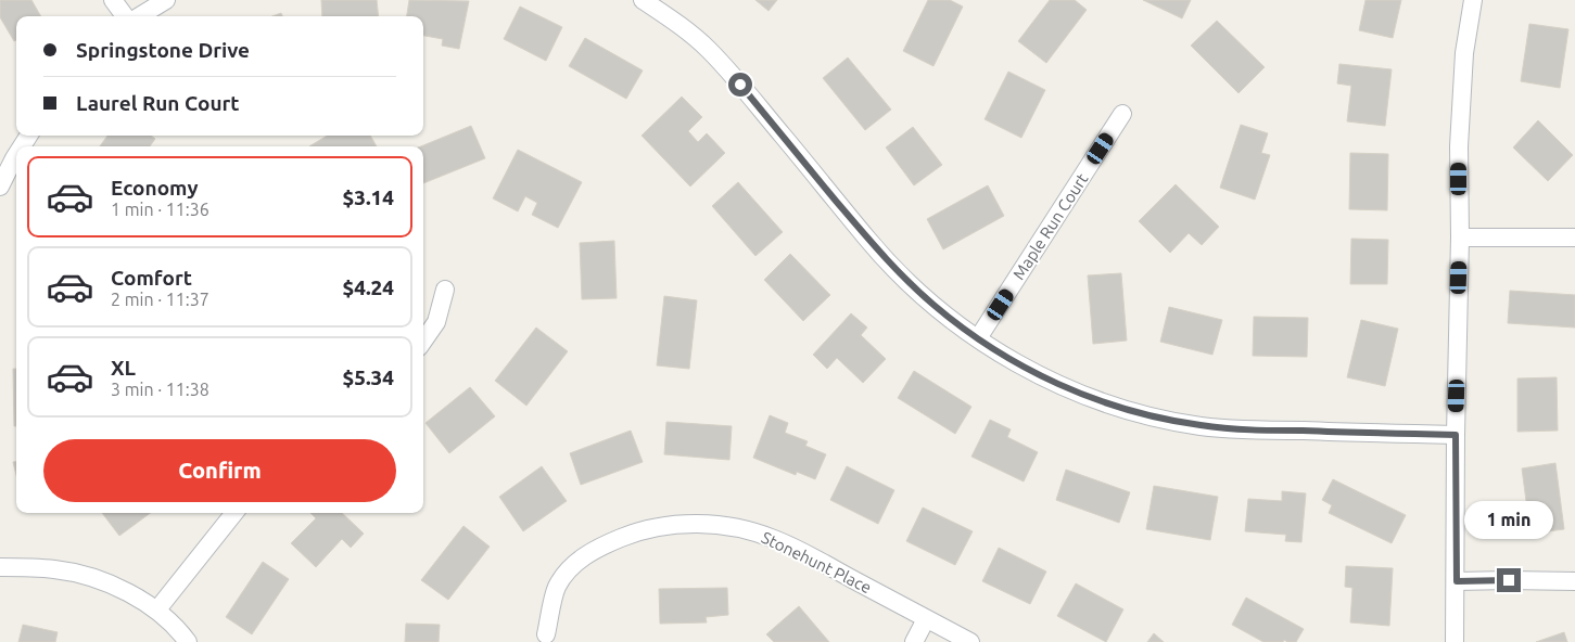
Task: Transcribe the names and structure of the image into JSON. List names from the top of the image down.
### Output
{
  "streets": {
    "street": ["Maple Run Court", "Stonehunt Place"]
  },
  "page": {
    "banner": ["Springstone Drive", "Laurel Run Court"],
    "list": [
      {
        "name": "Economy",
        "note": "1 min · 11:36",
        "value": "$3.14"
      },
      {
        "name": "Comfort",
        "note": "2 min · 11:37",
        "value": "$4.24"
      },
      {
        "name": "XL",
        "note": "3 min · 11:38",
        "value": "$5.34"
      }
    ],
    "buttons": "Confirm",
    "bubble": "1 min"
  }
}
